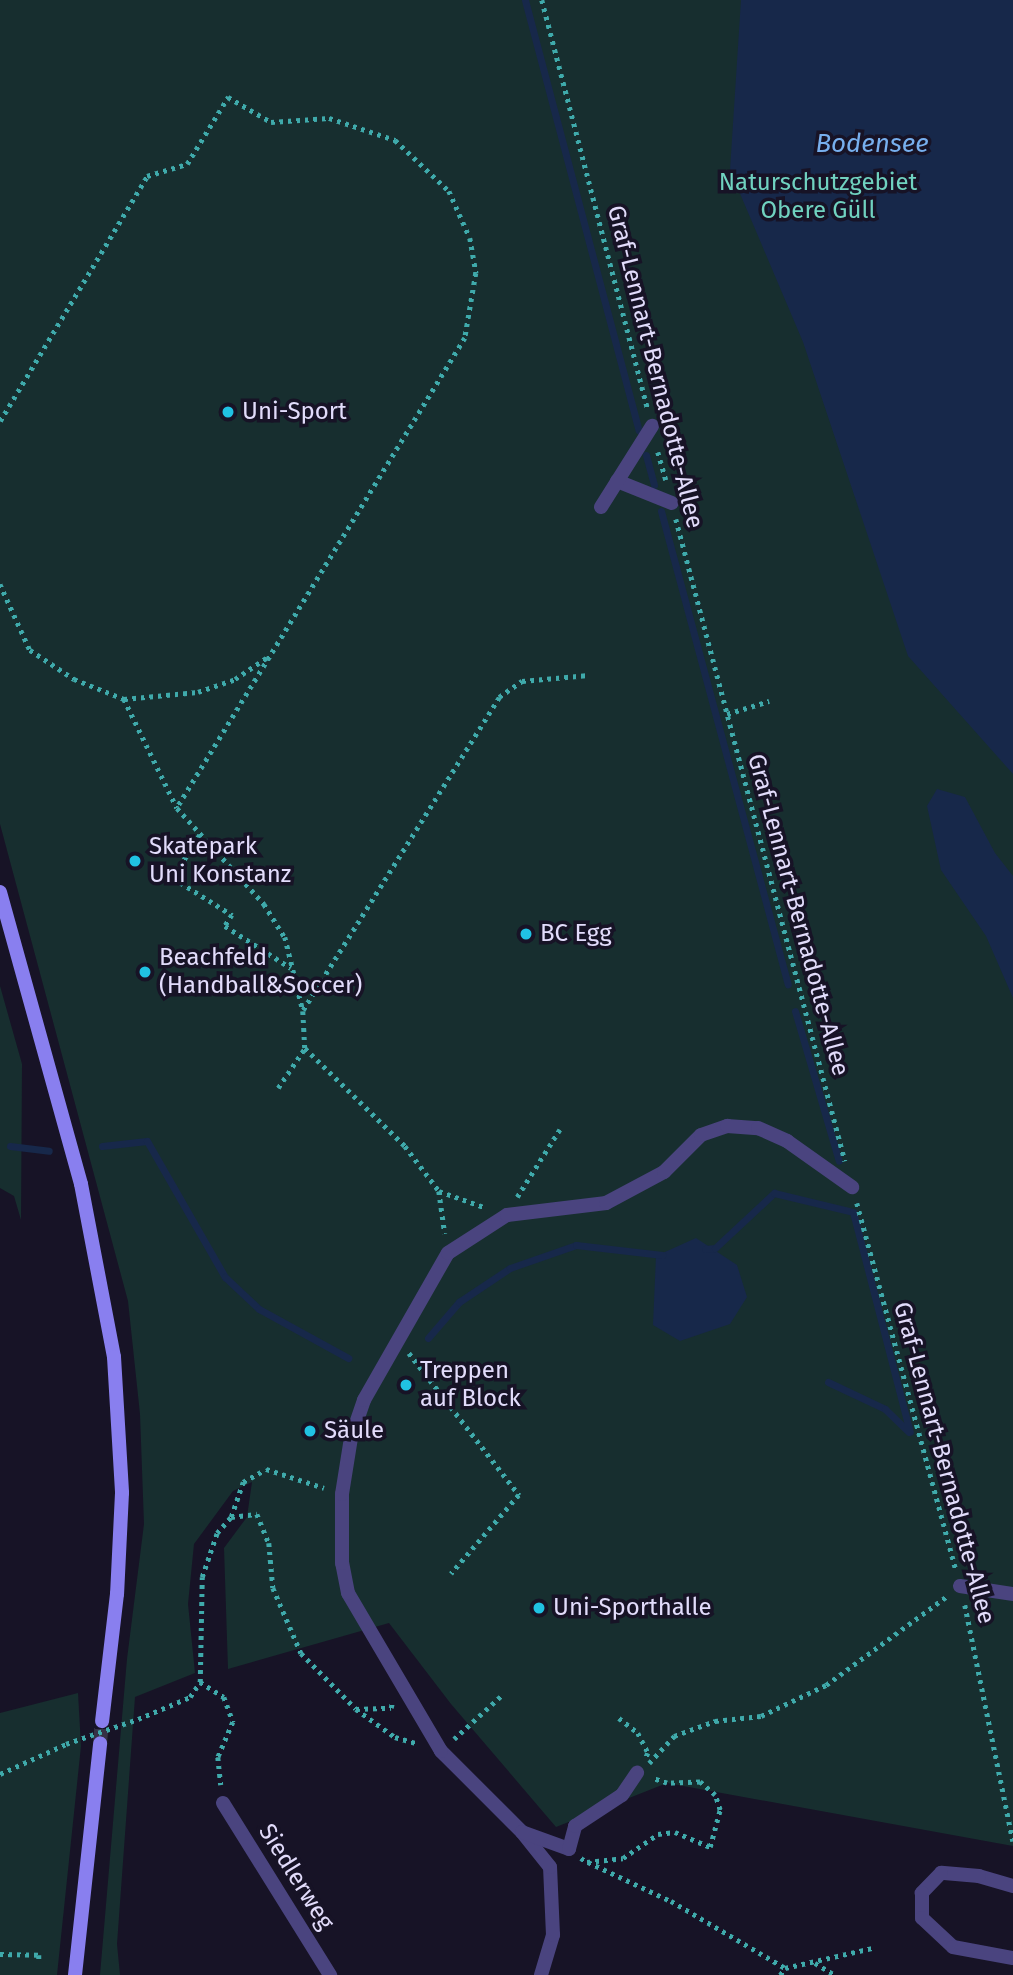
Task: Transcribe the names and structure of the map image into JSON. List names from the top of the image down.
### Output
{
  "streets": {
    "street": ["Siedlerweg"],
    "path": ["Graf-Lennart-Bernadotte-Allee"]
  },
  "water": ["Bodensee"],
  "parks": ["Naturschutzgebiet Obere Güll"],
  "places": [
    "Uni-Sport",
    "Skatepark Uni Konstanz",
    "BC Egg",
    "Beachfeld (Handball&Soccer)",
    "Treppen auf Block",
    "Säule",
    "Uni-Sporthalle"
  ]
}
